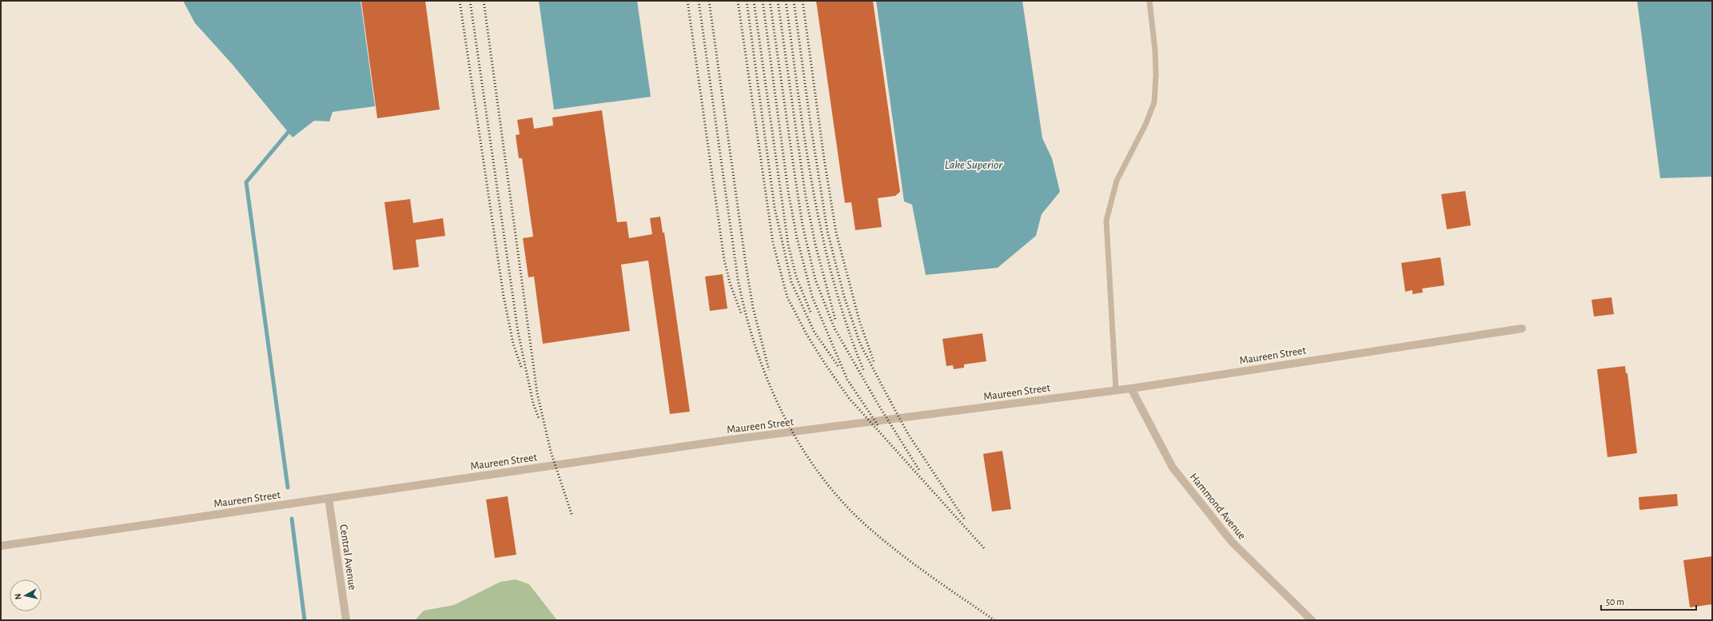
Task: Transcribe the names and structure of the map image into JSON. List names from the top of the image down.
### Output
{
  "streets": {
    "street": ["Maureen Street", "Hammond Avenue", "Central Avenue"]
  },
  "crossings": [
    ["Maureen Street", "Hammond Avenue"],
    ["Maureen Street", "Central Avenue"]
  ],
  "water": ["Lake Superior"],
  "scale_bar": "50 m",
  "north": "left"
}
